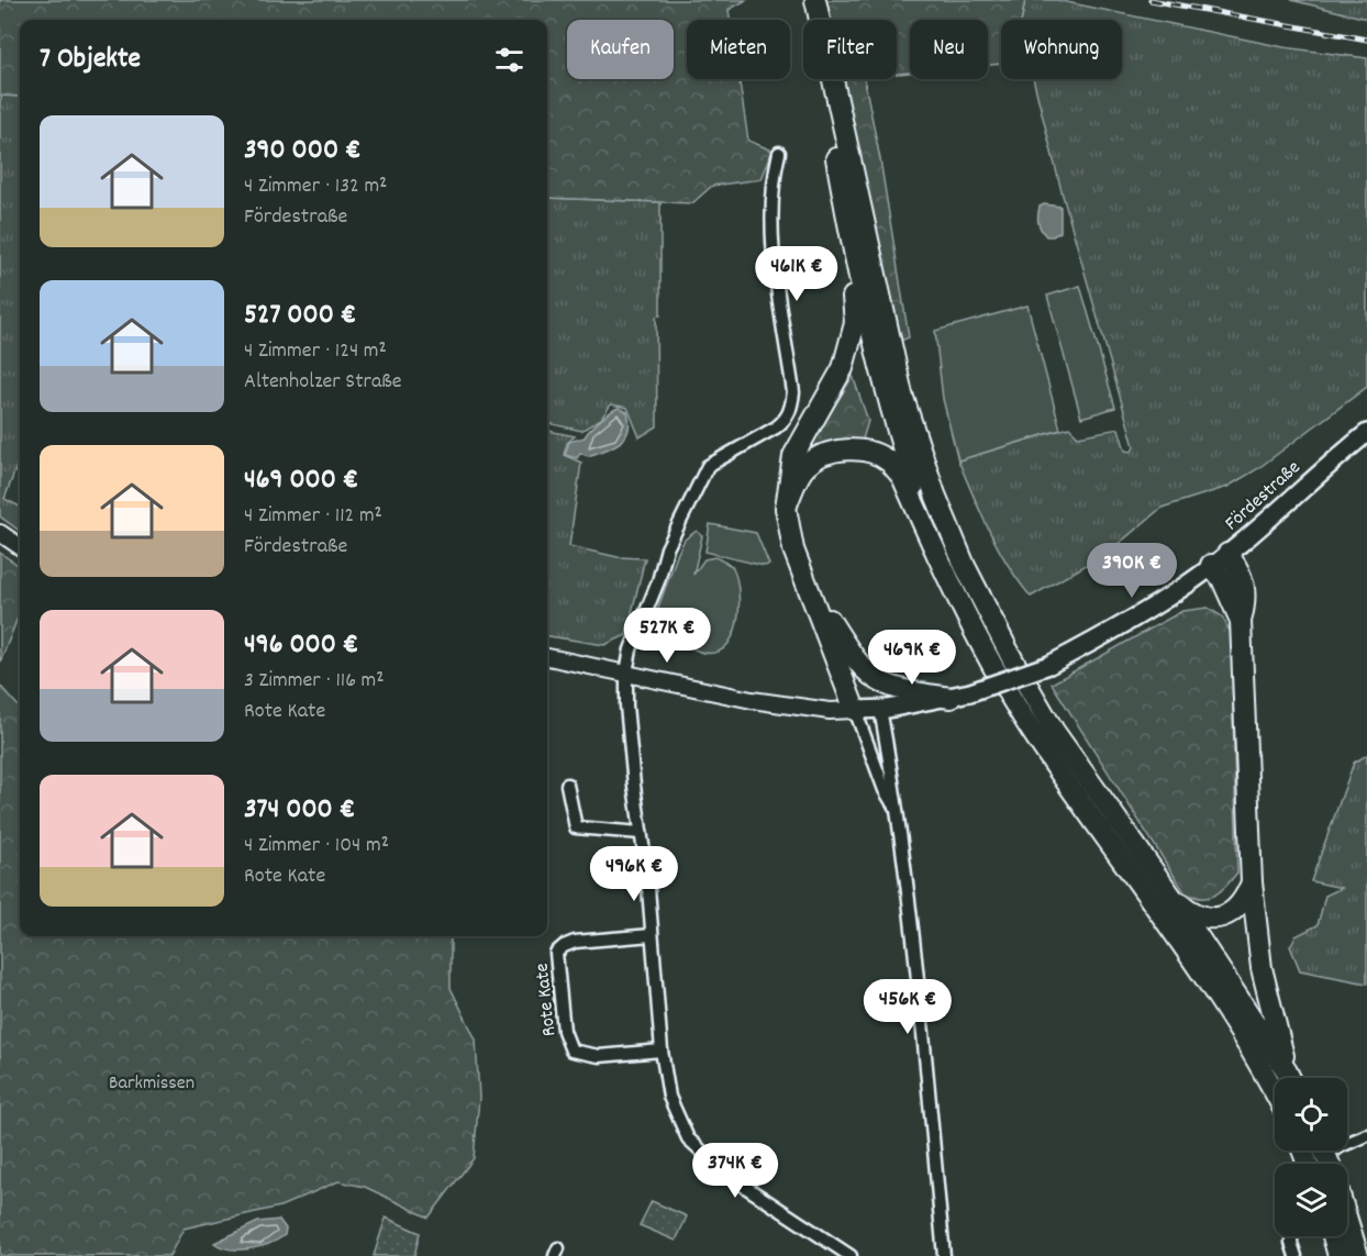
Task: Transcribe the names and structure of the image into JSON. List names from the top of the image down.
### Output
{
  "streets": {
    "main road": ["Fördestraße"],
    "street": ["Rote Kate"]
  },
  "parks": ["Barkmissen"],
  "page": {
    "chip": [
      "Kaufen",
      "Mieten",
      "Filter",
      "Neu",
      "Wohnung"
    ],
    "heading": "7 Objekte",
    "list": [
      {
        "name": "390 000 €",
        "note": "4 Zimmer · 132 m² · Fördestraße"
      },
      {
        "name": "527 000 €",
        "note": "4 Zimmer · 124 m² · Altenholzer Straße"
      },
      {
        "name": "469 000 €",
        "note": "4 Zimmer · 112 m² · Fördestraße"
      },
      {
        "name": "496 000 €",
        "note": "3 Zimmer · 116 m² · Rote Kate"
      },
      {
        "name": "374 000 €",
        "note": "4 Zimmer · 104 m² · Rote Kate"
      }
    ],
    "price": [
      "461K €",
      "390K €",
      "527K €",
      "469K €",
      "496K €",
      "456K €",
      "374K €"
    ]
  }
}
